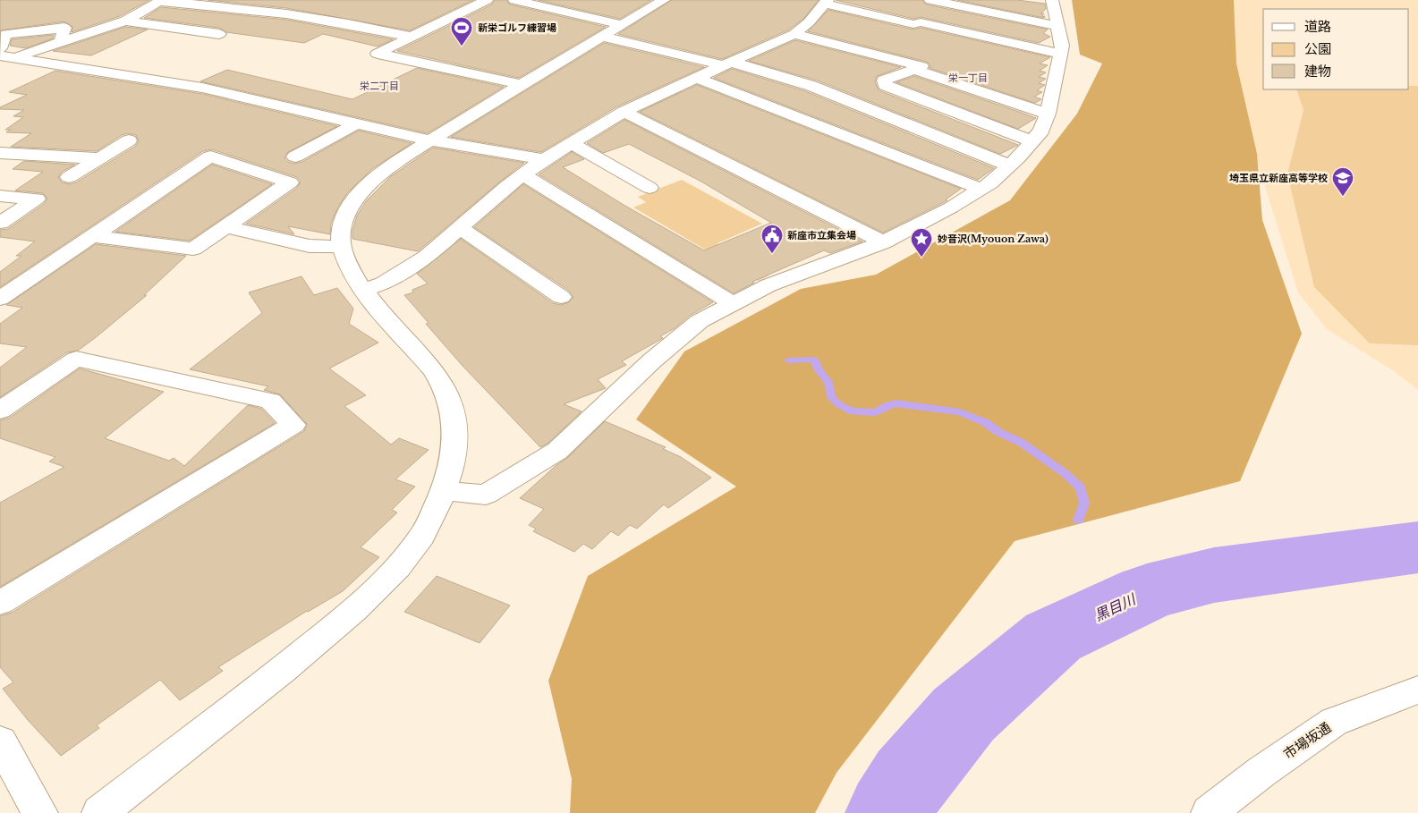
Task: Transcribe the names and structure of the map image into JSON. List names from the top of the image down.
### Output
{
  "streets": {
    "street": ["市場坂通"]
  },
  "districts": ["栄一丁目", "栄二丁目"],
  "water": ["黒目川"],
  "places": {
    "sports": ["新栄ゴルフ練習場"],
    "school or university": ["埼玉県立新座高等学校"],
    "public building": ["新座市立集会場"],
    "place": ["妙音沢(Myouon Zawa)"]
  },
  "legend": ["道路", "公園", "建物"]
}
